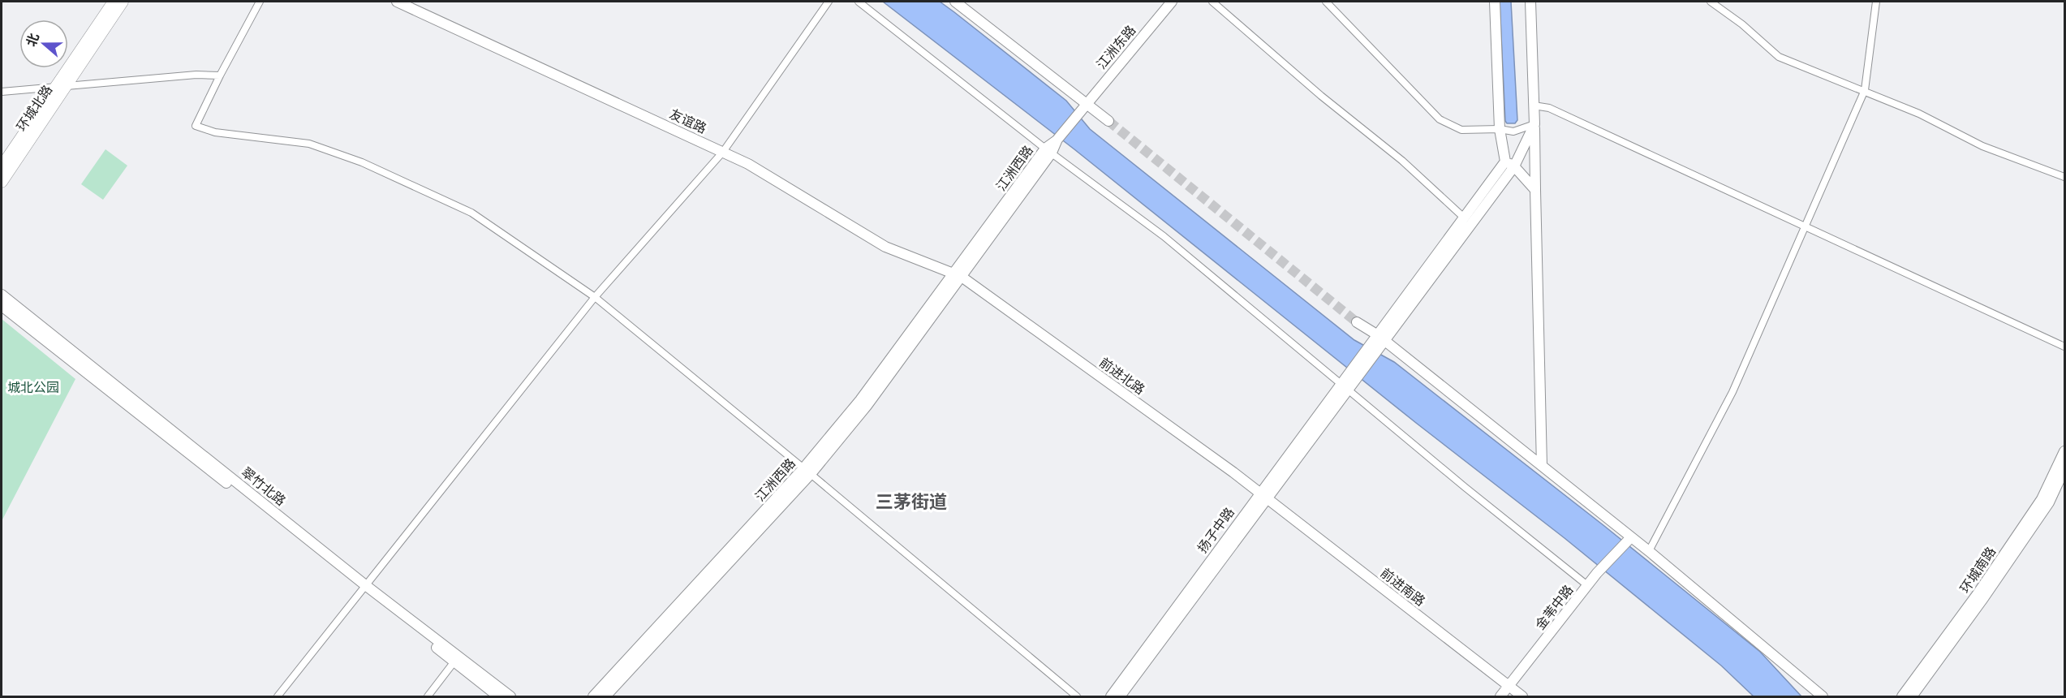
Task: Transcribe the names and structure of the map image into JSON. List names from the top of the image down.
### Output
{
  "streets": {
    "main road": [
      "江洲东路",
      "环城北路",
      "友谊路",
      "江洲西路",
      "前进北路",
      "翠竹北路",
      "扬子中路",
      "环城南路",
      "前进南路",
      "金苇中路"
    ]
  },
  "crossings": [
    ["江洲东路", "江洲西路"],
    ["友谊路", "江洲西路"],
    ["友谊路", "前进北路"],
    ["江洲西路", "前进北路"],
    ["前进北路", "扬子中路"],
    ["前进北路", "前进南路"],
    ["扬子中路", "前进南路"],
    ["前进南路", "金苇中路"]
  ],
  "districts": ["三茅街道"],
  "parks": ["城北公园"],
  "north": "left"
}
